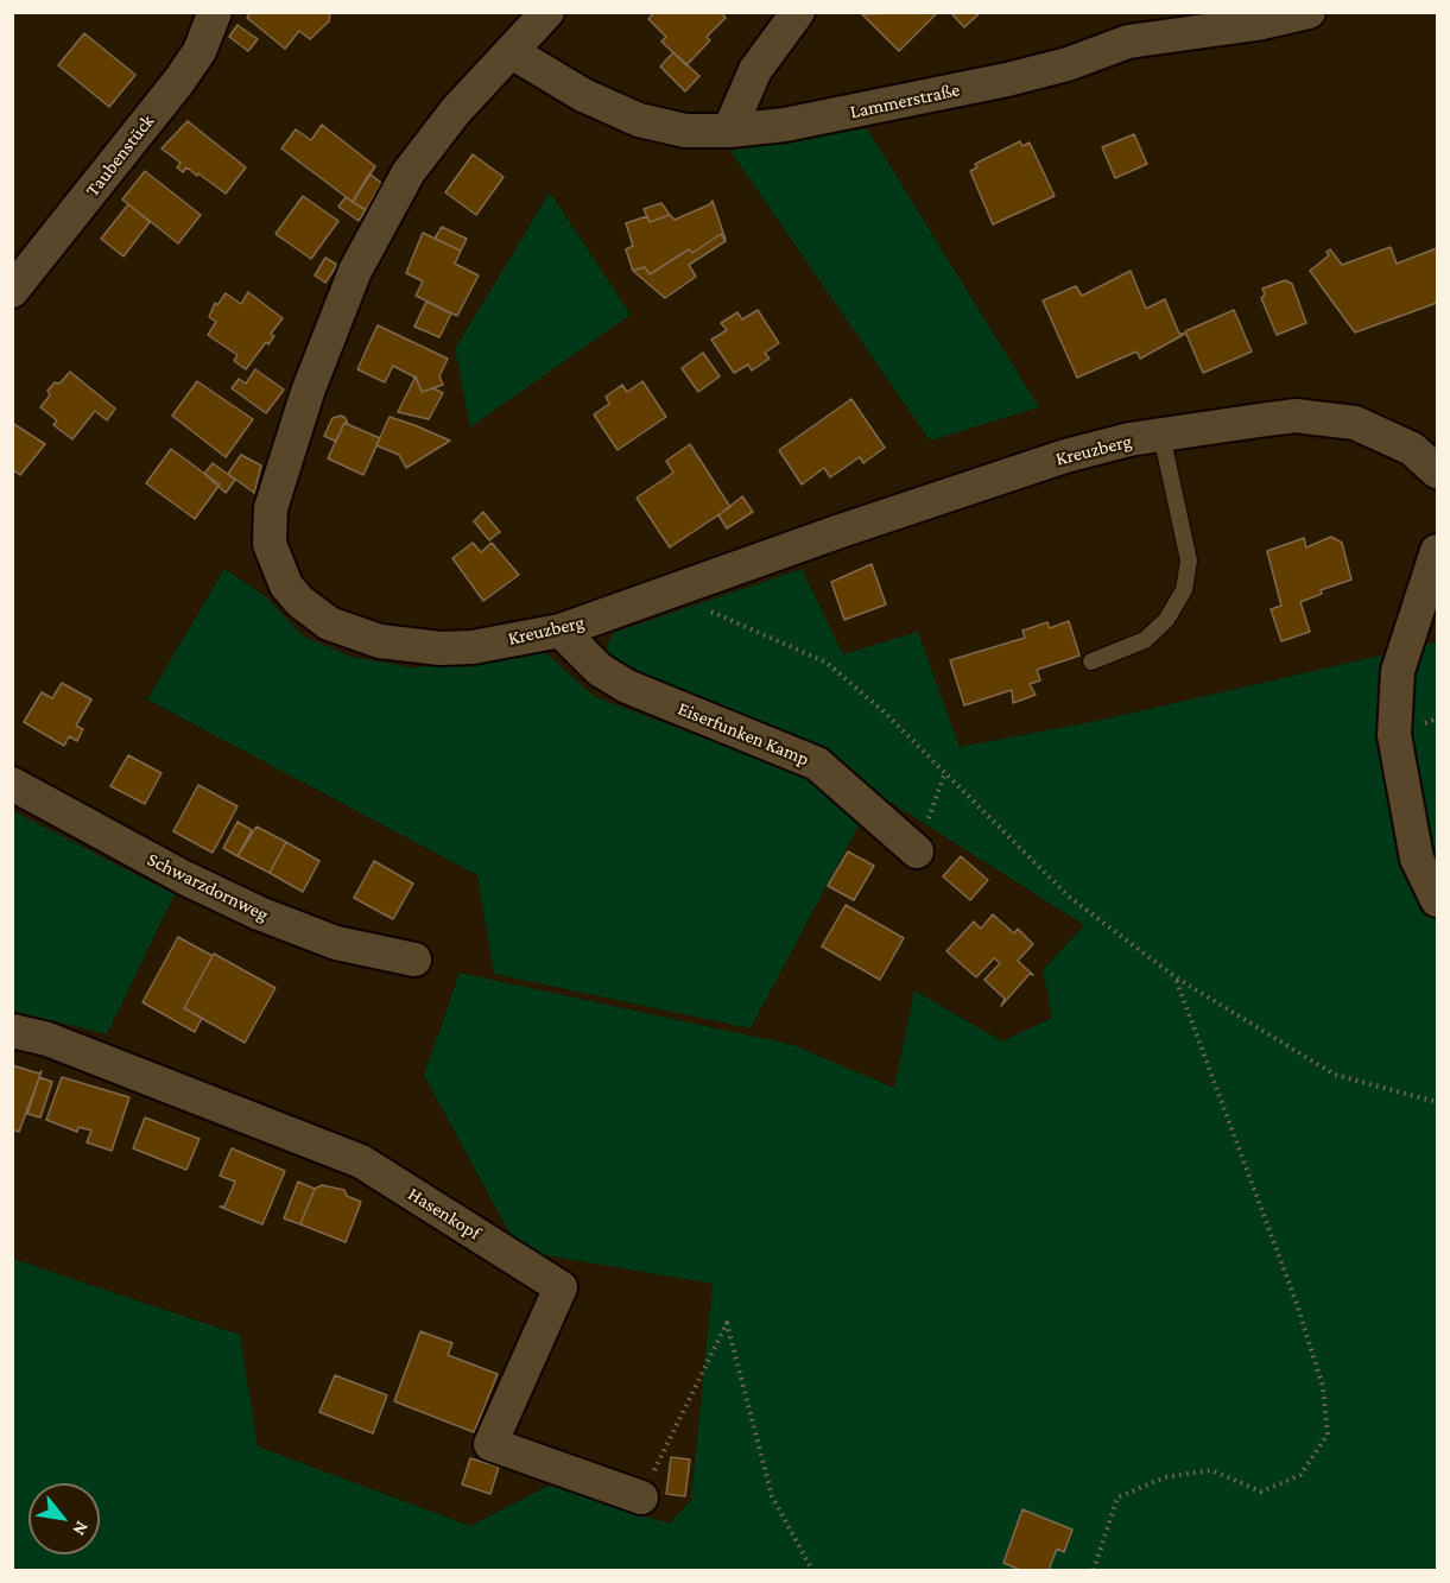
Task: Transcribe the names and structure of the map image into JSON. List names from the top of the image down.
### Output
{
  "streets": {
    "street": [
      "Lammerstraße",
      "Taubenstück",
      "Kreuzberg",
      "Eiserfunken Kamp",
      "Schwarzdornweg",
      "Hasenkopf"
    ]
  },
  "crossings": [
    ["Lammerstraße", "Kreuzberg"],
    ["Kreuzberg", "Eiserfunken Kamp"]
  ],
  "north": "bottom right"
}
